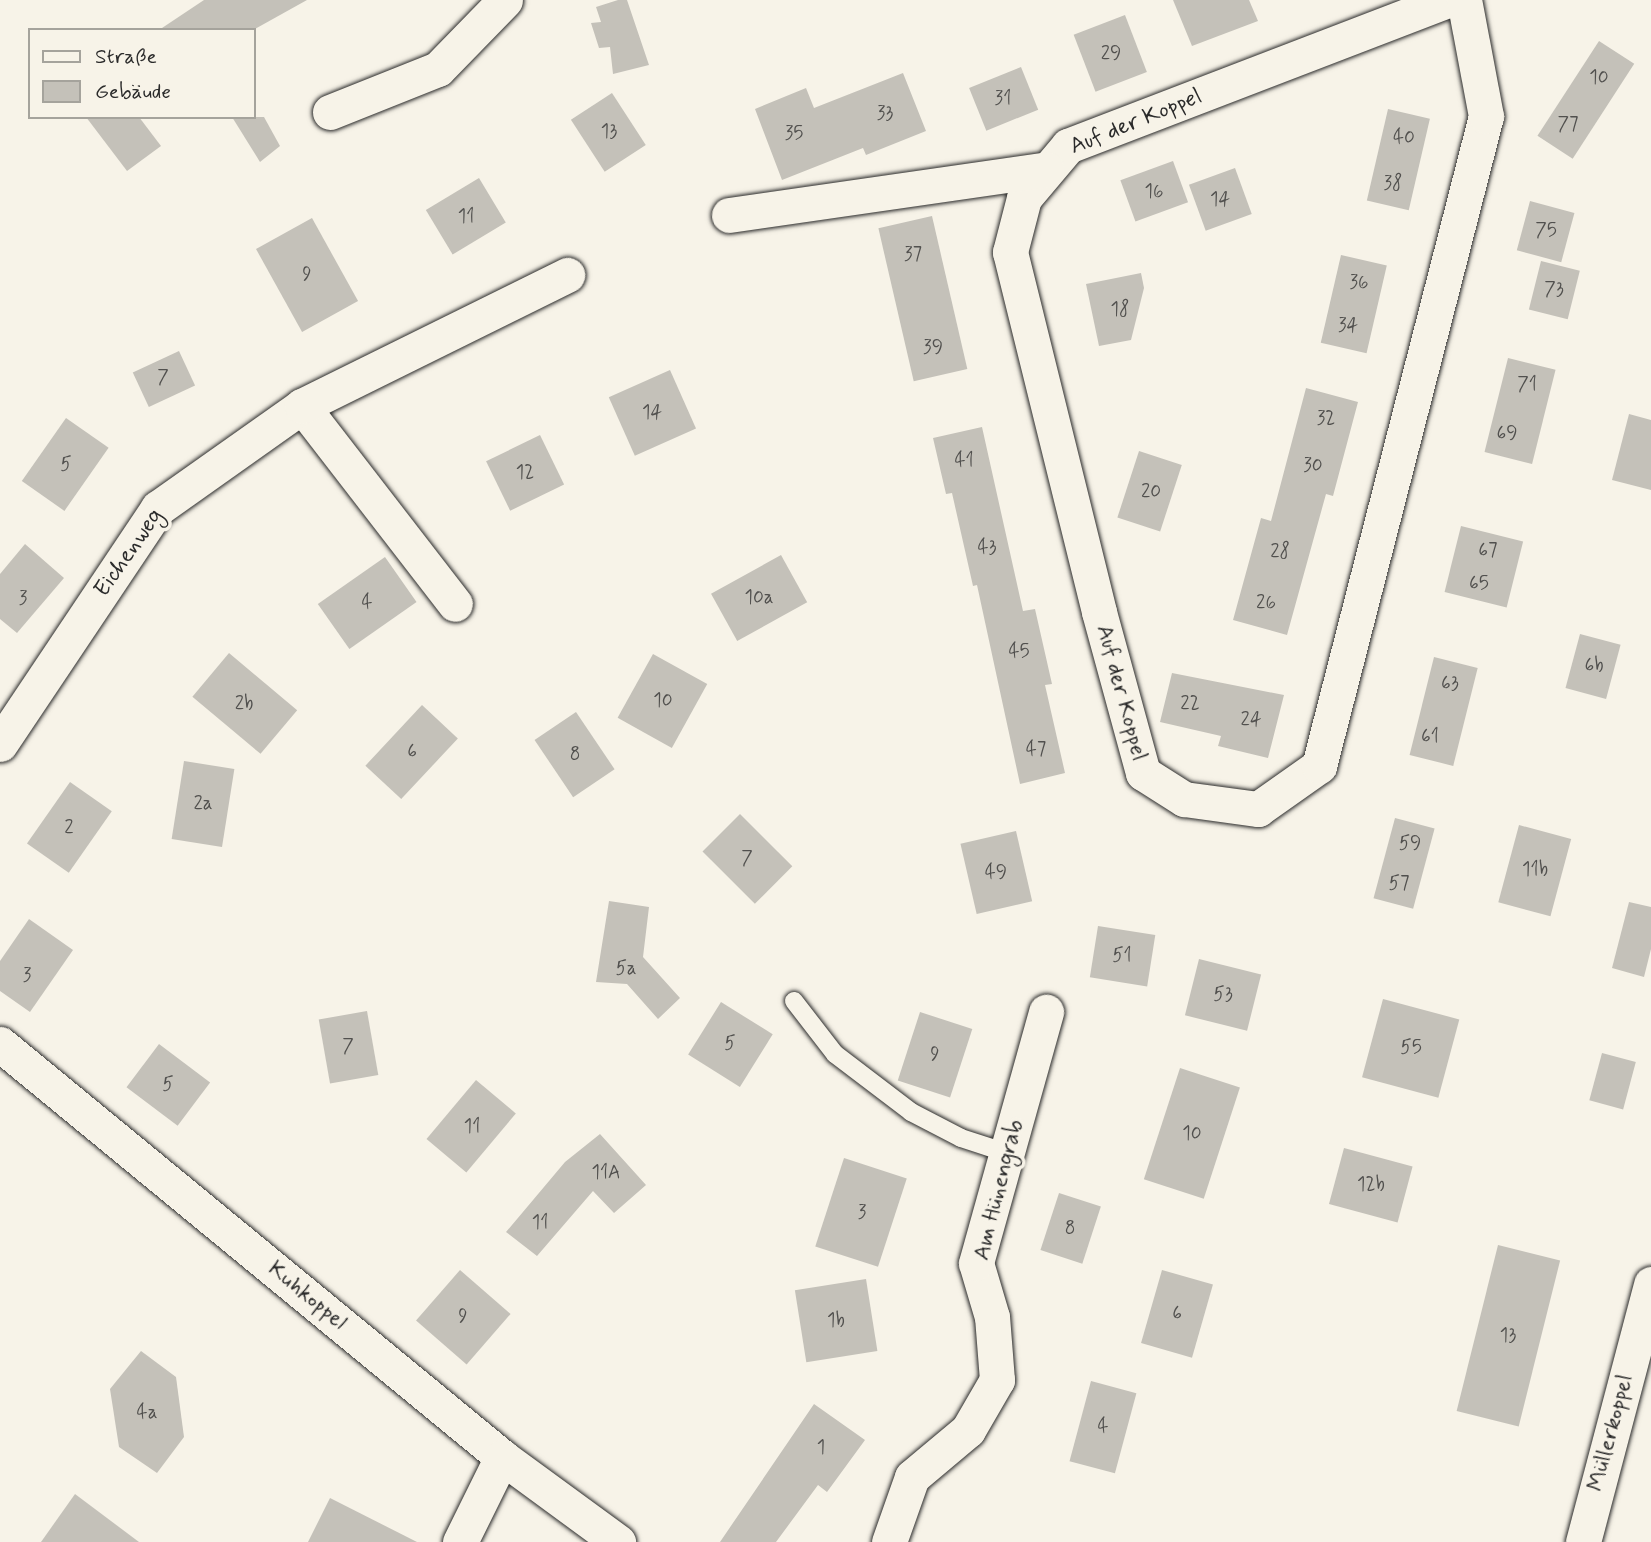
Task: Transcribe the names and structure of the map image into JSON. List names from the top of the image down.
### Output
{
  "streets": {
    "street": [
      "Auf der Koppel",
      "Eichenweg",
      "Am Hünengrab",
      "Kuhkoppel",
      "Müllerkoppel"
    ]
  },
  "house_numbers": [
    "29",
    "10",
    "31",
    "33",
    "77",
    "13",
    "35",
    "40",
    "38",
    "16",
    "14",
    "11",
    "75",
    "37",
    "9",
    "36",
    "73",
    "18",
    "34",
    "39",
    "7",
    "71",
    "14",
    "32",
    "69",
    "41",
    "5",
    "30",
    "12",
    "20",
    "43",
    "67",
    "28",
    "65",
    "10a",
    "3",
    "4",
    "26",
    "45",
    "6b",
    "63",
    "10",
    "2b",
    "22",
    "24",
    "61",
    "47",
    "6",
    "8",
    "2a",
    "2",
    "59",
    "7",
    "11b",
    "49",
    "57",
    "51",
    "5a",
    "3",
    "53",
    "5",
    "7",
    "55",
    "9",
    "5",
    "11",
    "10",
    "11A",
    "12b",
    "3",
    "11",
    "8",
    "6",
    "9",
    "1b",
    "13",
    "4a",
    "4",
    "1"
  ],
  "legend": ["Straße", "Gebäude"]
}
